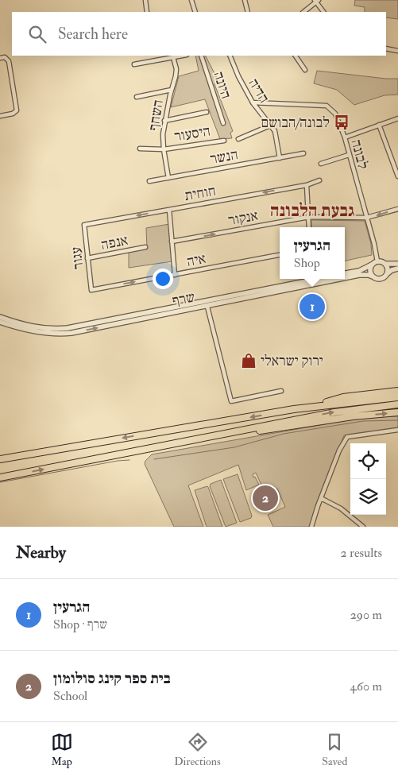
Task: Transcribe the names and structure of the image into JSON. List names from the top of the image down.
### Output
{
  "streets": {
    "street": [
      "היונה",
      "הדיה",
      "השחף",
      "היסעור",
      "לבונה",
      "הנשר",
      "חוחית",
      "אנקור",
      "אנפה",
      "עגור",
      "איה",
      "שרף"
    ]
  },
  "crossings": [
    ["הדיה", "לבונה"],
    ["הדיה", "הנשר"],
    ["השחף", "היסעור"],
    ["השחף", "הנשר"],
    ["לבונה", "אנקור"],
    ["לבונה", "שרף"],
    ["חוחית", "עגור"],
    ["אנפה", "עגור"],
    ["עגור", "איה"]
  ],
  "one_way": ["חוחית", "איה"],
  "districts": ["גבעת הלבונה"],
  "places": {
    "bus stop": ["לבונה/הבושם"],
    "shop": ["ירוק ישראלי"]
  },
  "page": {
    "search": "Search here",
    "popup": ["הגרעין", "Shop"],
    "pins": ["1", "2"],
    "heading": ["Nearby", "2 results"],
    "list": [
      {
        "mark": "1",
        "name": "הגרעין",
        "note": "Shop · שרף",
        "value": "290 m"
      },
      {
        "mark": "2",
        "name": "בית ספר קינג סולומון",
        "note": "School",
        "value": "460 m"
      }
    ],
    "nav": ["Map", "Directions", "Saved"]
  }
}
